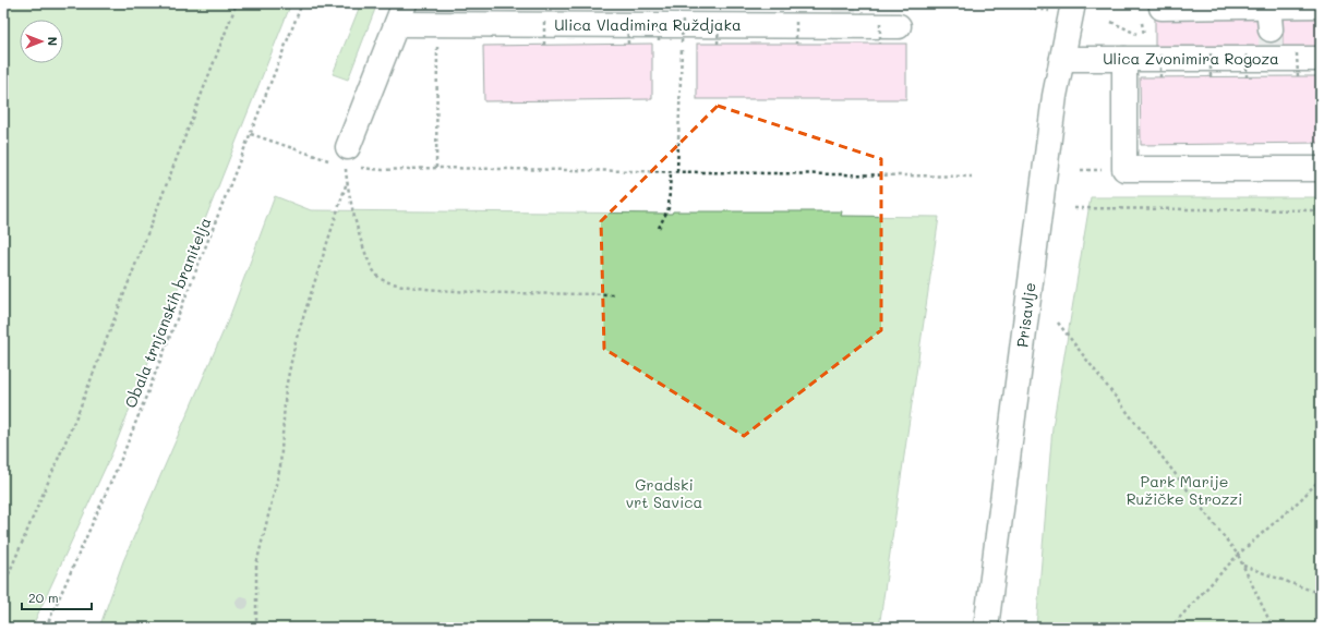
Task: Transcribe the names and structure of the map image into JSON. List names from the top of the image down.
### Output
{
  "streets": {
    "street": ["Ulica Vladimira Ruždjaka", "Ulica Zvonimira Rogoza", "Prisavlje"],
    "path": ["Obala trnjanskih branitelja"]
  },
  "crossings": [
    ["Ulica Zvonimira Rogoza", "Prisavlje"]
  ],
  "parks": ["Park Marije Ružičke Strozzi", "Gradski vrt Savica"],
  "scale_bar": "20 m",
  "north": "right"
}
